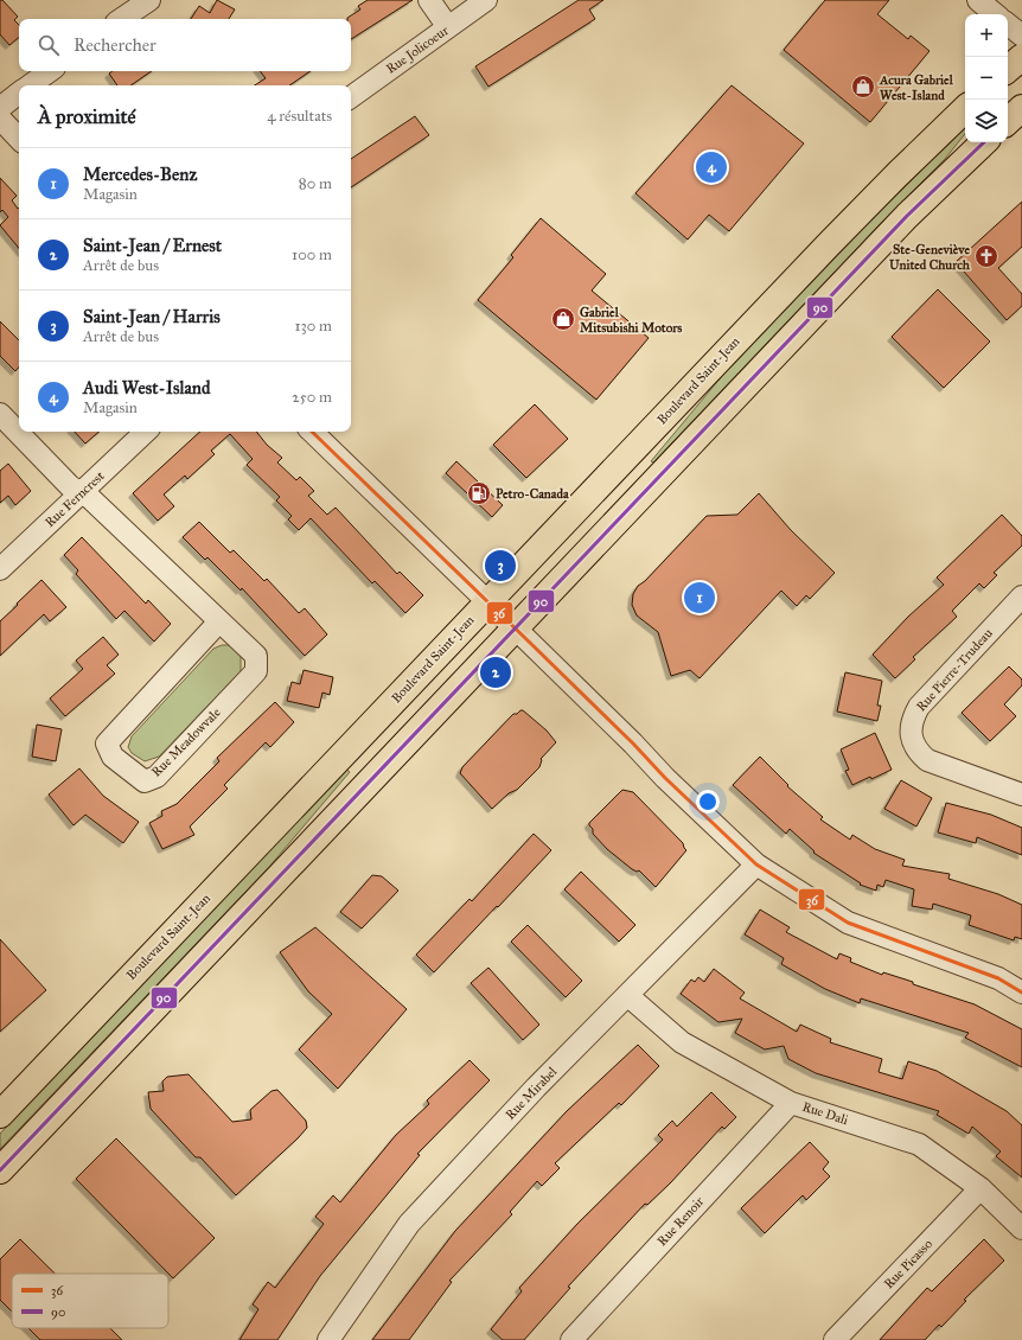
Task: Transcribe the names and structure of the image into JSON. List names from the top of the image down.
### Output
{
  "streets": {
    "main road": ["Boulevard Saint-Jean"],
    "street": [
      "Rue Jolicoeur",
      "Rue Ferncrest",
      "Rue Pierre-Trudeau",
      "Rue Meadowvale",
      "Rue Mirabel",
      "Rue Dali",
      "Rue Renoir",
      "Rue Picasso"
    ]
  },
  "crossings": [
    ["Rue Ferncrest", "Rue Meadowvale"],
    ["Rue Mirabel", "Rue Dali"],
    ["Rue Dali", "Rue Renoir"],
    ["Rue Dali", "Rue Picasso"]
  ],
  "places": {
    "shop": ["Acura Gabriel West-Island", "Gabriel Mitsubishi Motors"],
    "church": ["Ste-Geneviève United Church"],
    "fuel station": ["Petro-Canada"]
  },
  "lines": ["transit line 90", "transit line 36"],
  "legend": ["36", "90"],
  "page": {
    "map_buttons": ["+", "−"],
    "search": "Rechercher",
    "heading": ["À proximité", "4 résultats"],
    "list": [
      {
        "mark": "1",
        "name": "Mercedes-Benz",
        "note": "Magasin",
        "value": "80 m"
      },
      {
        "mark": "2",
        "name": "Saint-Jean / Ernest",
        "note": "Arrêt de bus",
        "value": "100 m"
      },
      {
        "mark": "3",
        "name": "Saint-Jean / Harris",
        "note": "Arrêt de bus",
        "value": "130 m"
      },
      {
        "mark": "4",
        "name": "Audi West-Island",
        "note": "Magasin",
        "value": "250 m"
      }
    ],
    "pins": [
      "4",
      "3",
      "1",
      "2"
    ]
  }
}
